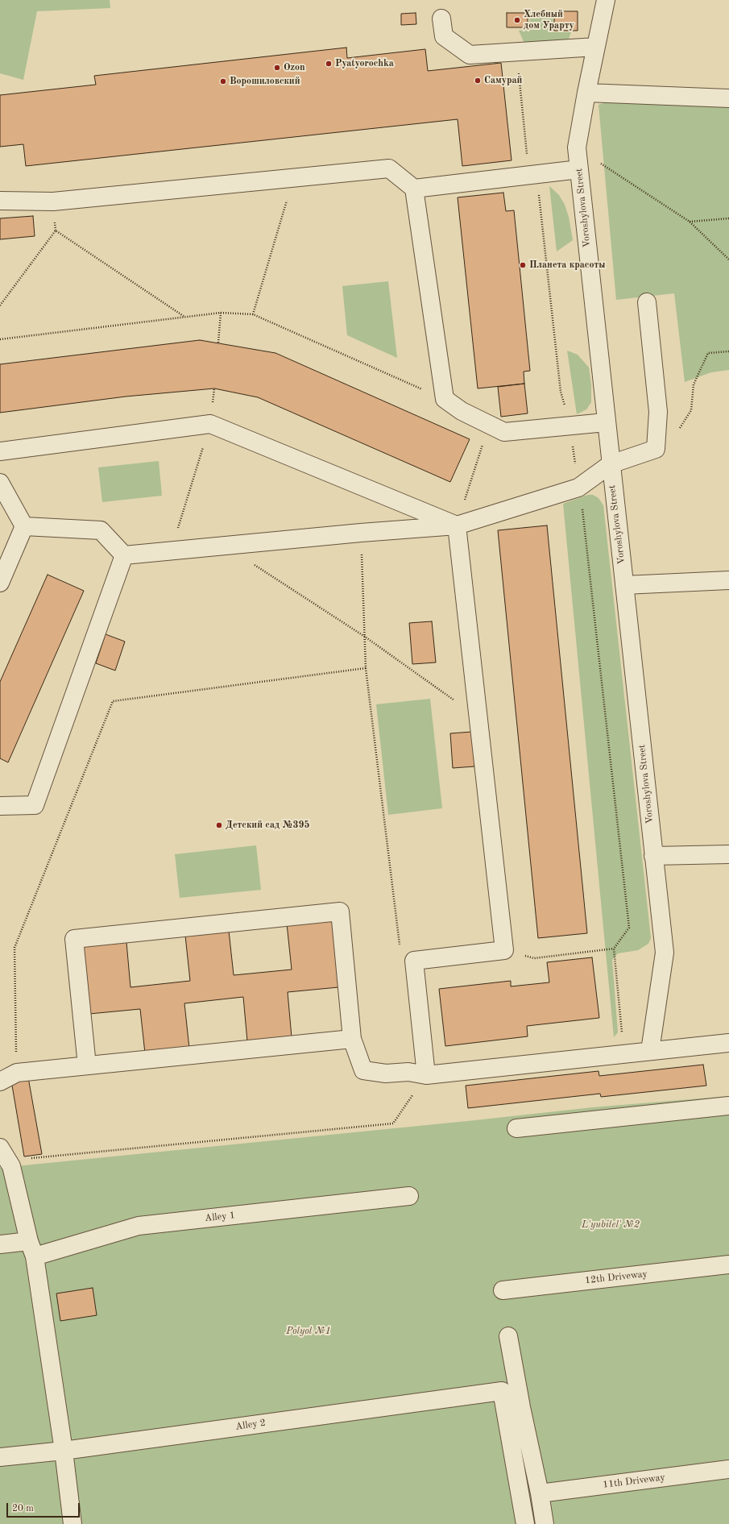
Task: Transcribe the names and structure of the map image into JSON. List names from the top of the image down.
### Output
{
  "streets": {
    "street": [
      "Voroshylova Street",
      "Alley 1",
      "12th Driveway",
      "Alley 2",
      "11th Driveway"
    ]
  },
  "parks": ["L'yubitel' №2", "Polyot №1"],
  "places": [
    "Хлебный дом Урарту",
    "Pyatyorochka",
    "Ozon",
    "Самурай",
    "Ворошиловский",
    "Планета красоты",
    "Детский сад №395"
  ],
  "scale_bar": "20 m"
}
